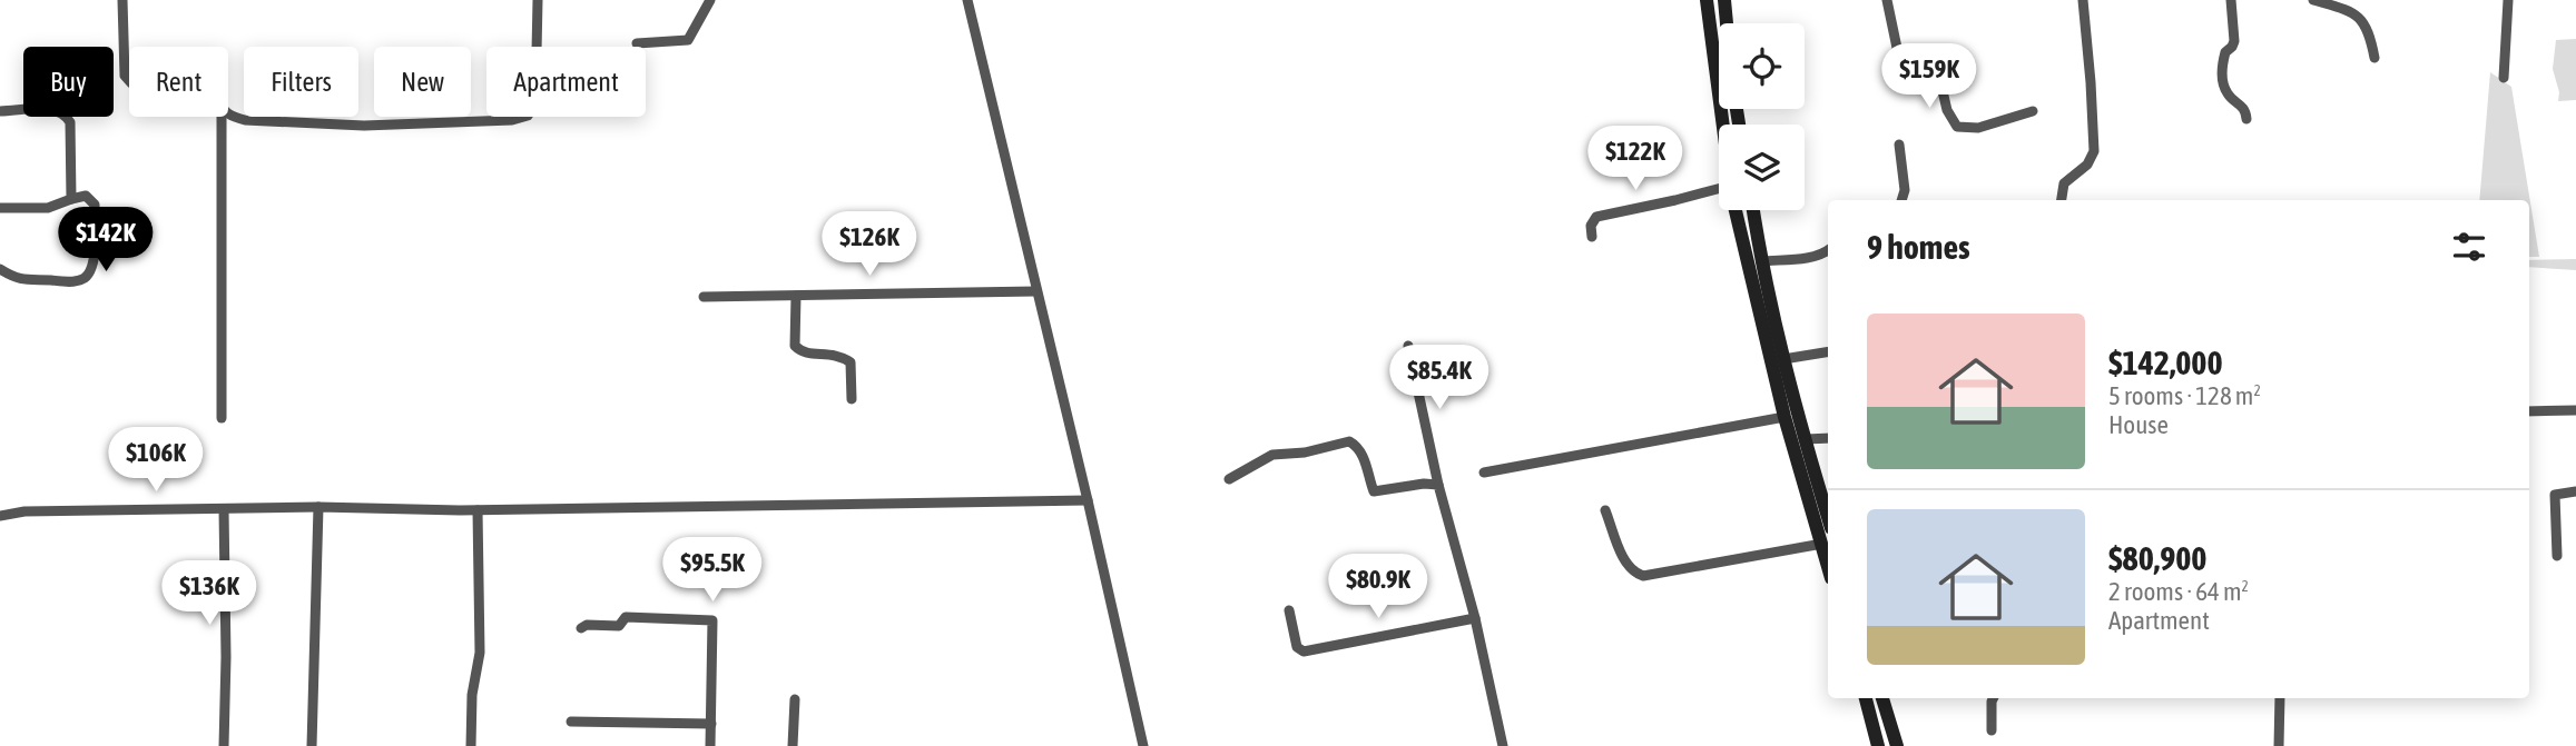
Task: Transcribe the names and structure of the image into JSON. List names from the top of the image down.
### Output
{
  "page": {
    "price": [
      "$159K",
      "$122K",
      "$142K",
      "$126K",
      "$85.4K",
      "$106K",
      "$95.5K",
      "$80.9K",
      "$136K"
    ],
    "chip": [
      "Buy",
      "Rent",
      "Filters",
      "New",
      "Apartment"
    ],
    "heading": "9 homes",
    "list": [
      {
        "name": "$142,000",
        "note": "5 rooms · 128 m² · House"
      },
      {
        "name": "$80,900",
        "note": "2 rooms · 64 m² · Apartment"
      }
    ]
  }
}
